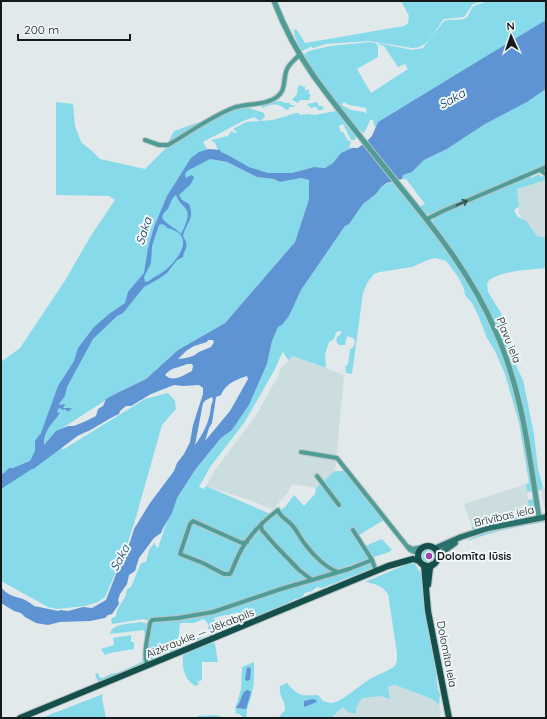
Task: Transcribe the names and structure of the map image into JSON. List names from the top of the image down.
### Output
{
  "streets": {
    "main road": ["Brīvības iela", "Aizkraukle — Jēkabpils", "Dolomīta iela"],
    "street": ["Pļavu iela"]
  },
  "crossings": [
    ["Pļavu iela", "Brīvības iela"],
    ["Brīvības iela", "Aizkraukle — Jēkabpils"],
    ["Brīvības iela", "Dolomīta iela"],
    ["Aizkraukle — Jēkabpils", "Dolomīta iela"]
  ],
  "water": ["Saka"],
  "places": ["Dolomīta lūsis"],
  "scale_bar": "200 m",
  "north": "top"
}
